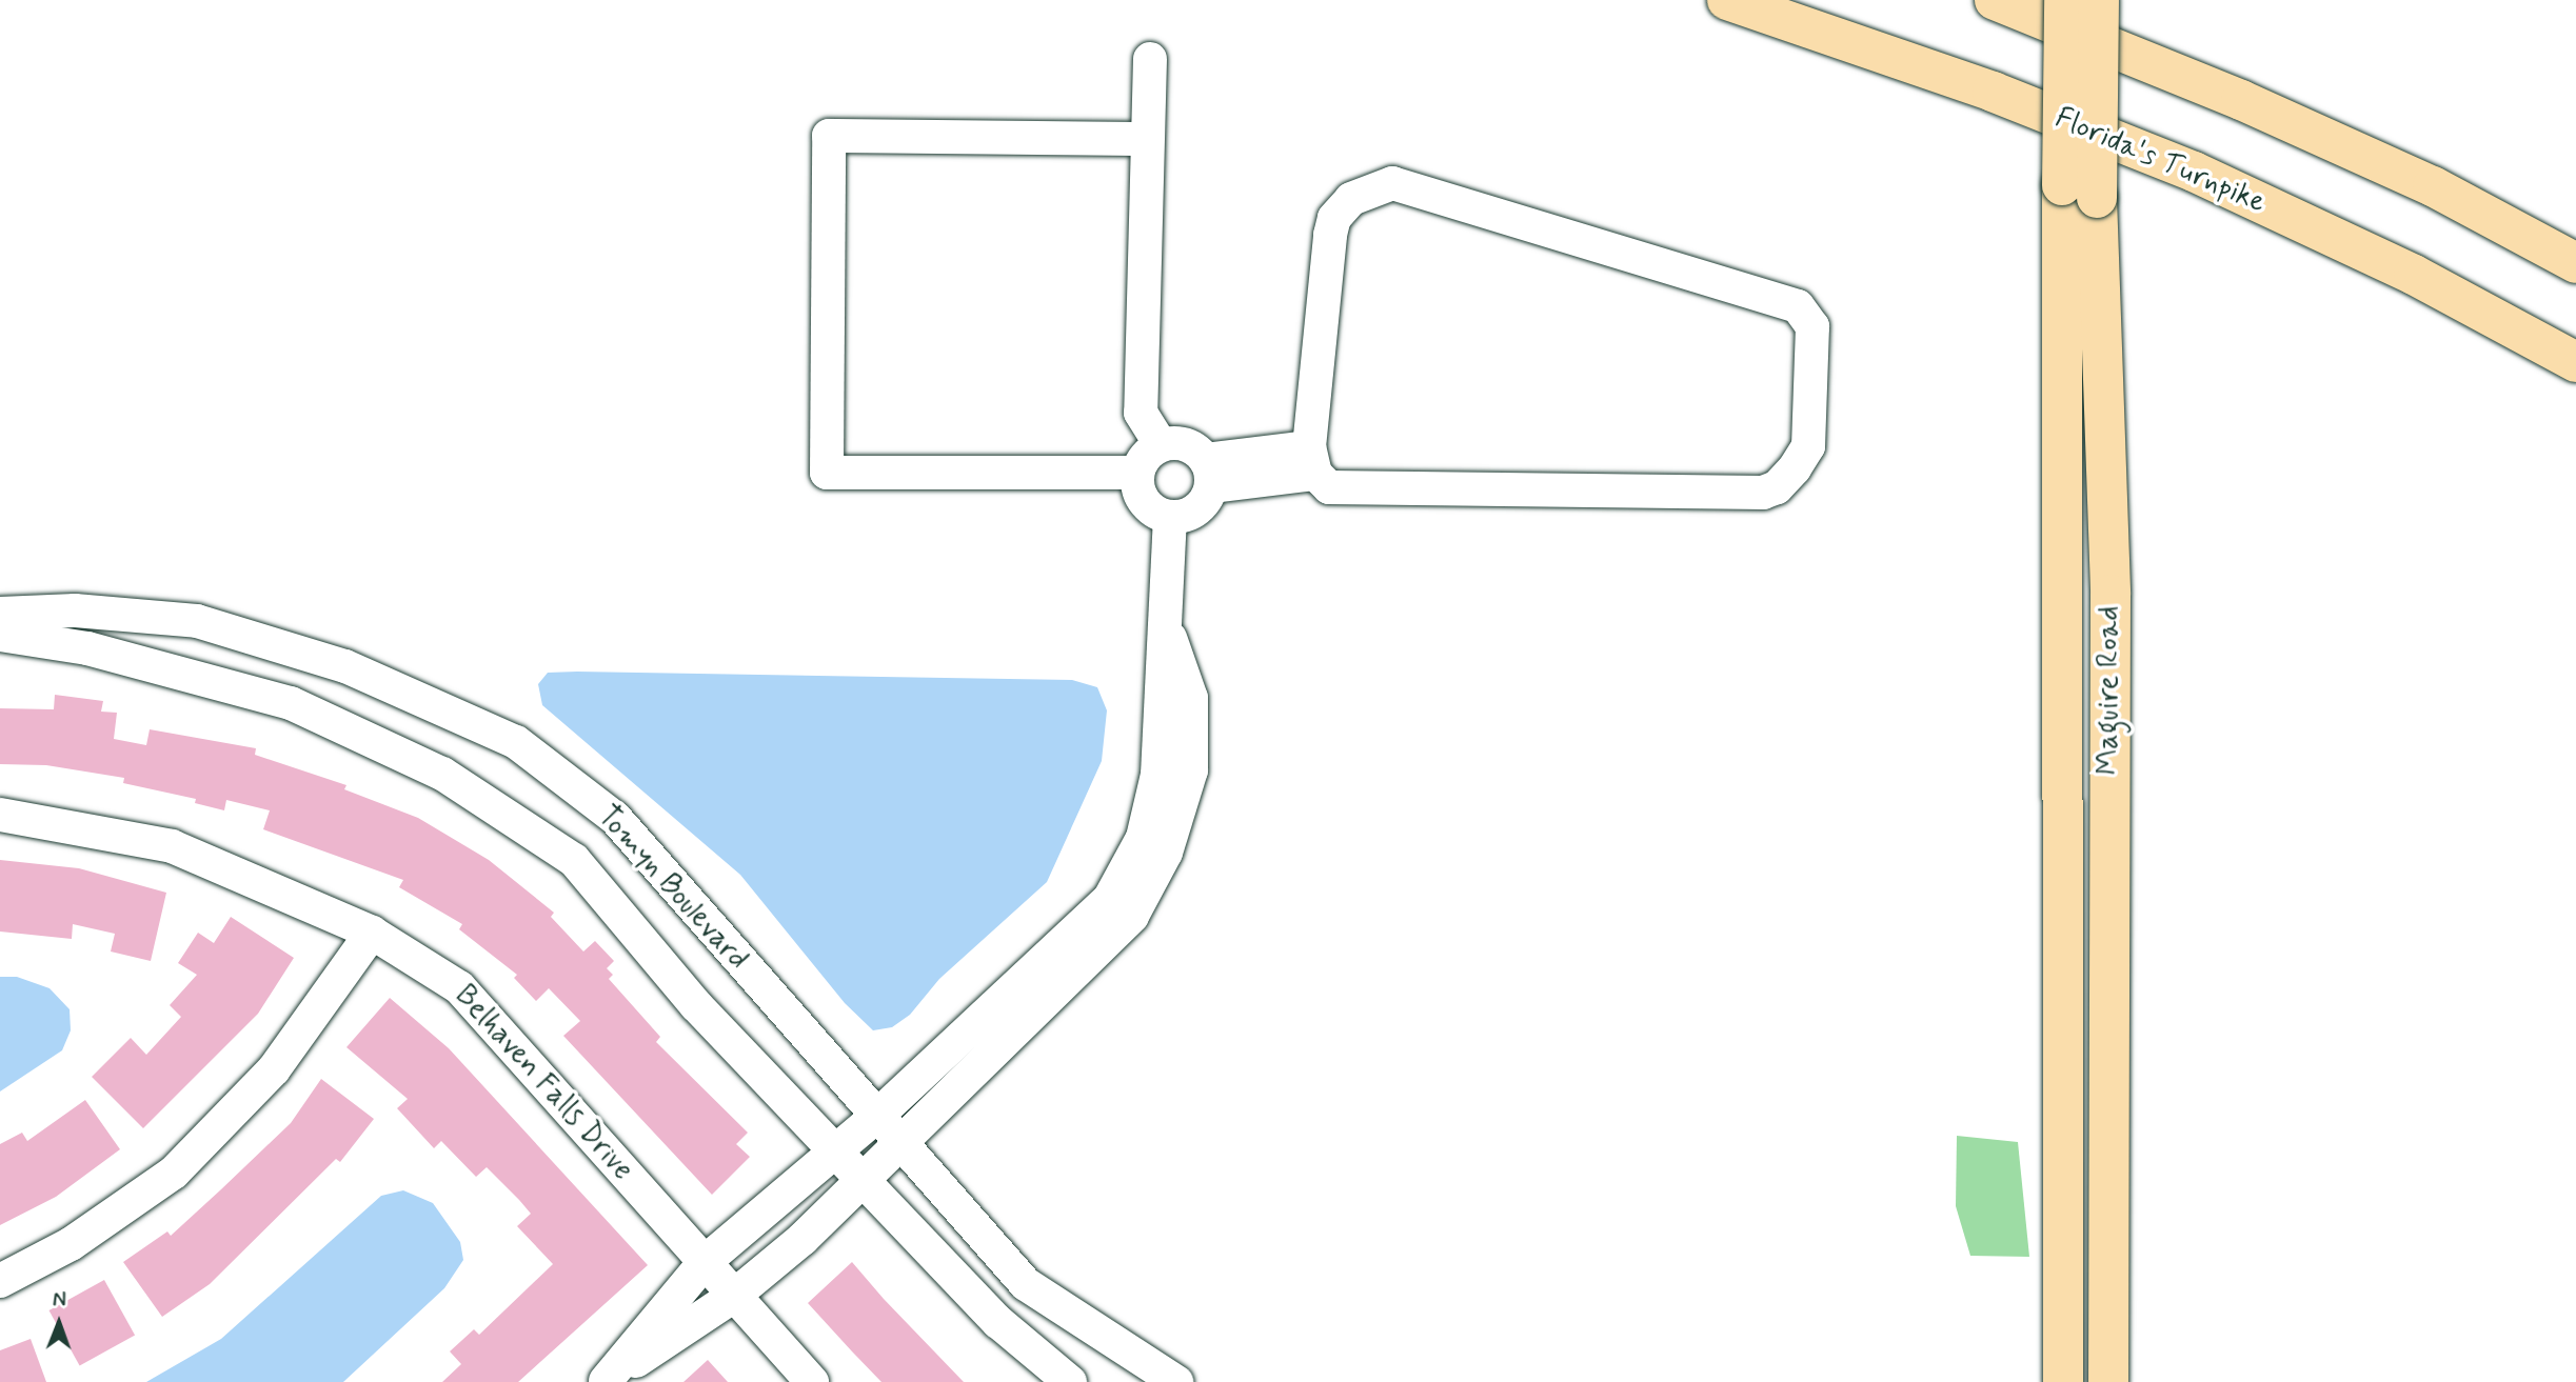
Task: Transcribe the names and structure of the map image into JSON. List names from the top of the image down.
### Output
{
  "streets": {
    "main road": ["Florida's Turnpike", "Maguire Road"],
    "street": ["Tomyn Boulevard", "Belhaven Falls Drive"]
  },
  "north": "top"
}
